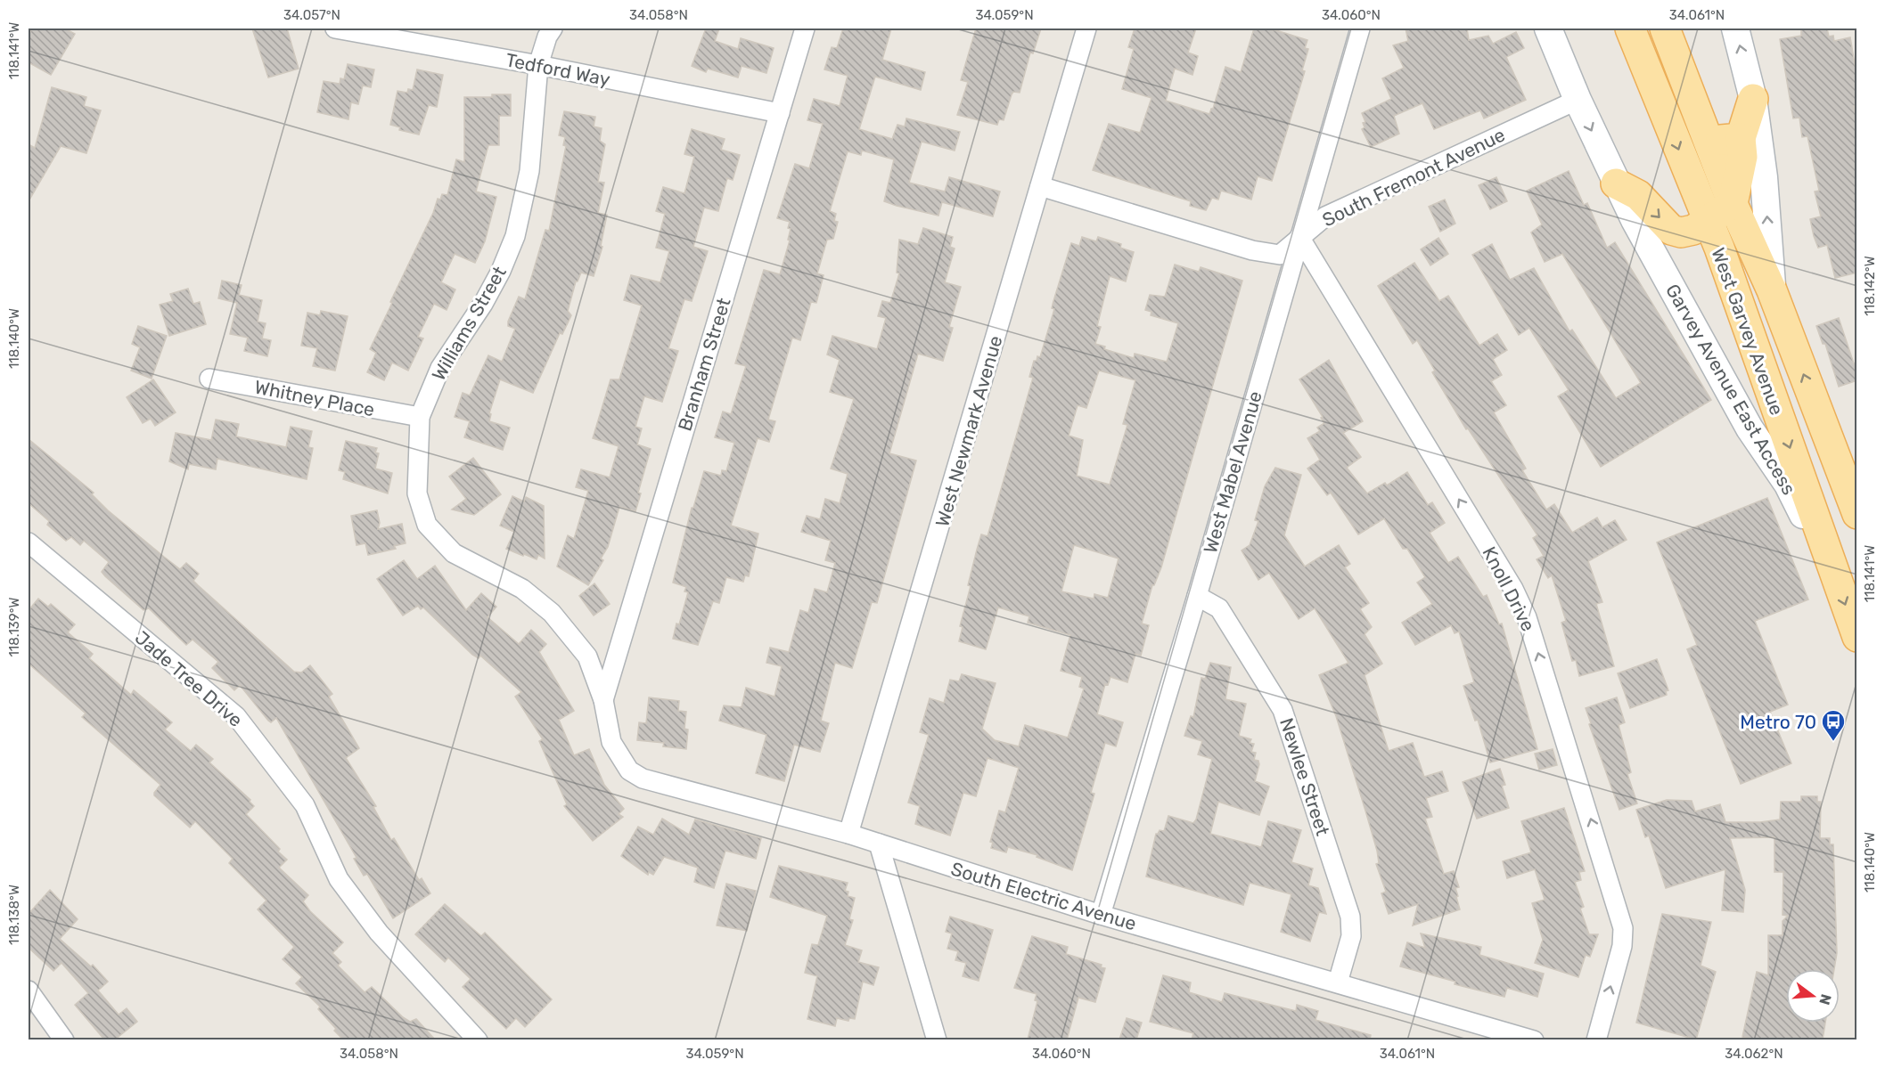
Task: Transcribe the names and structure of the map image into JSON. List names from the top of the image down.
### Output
{
  "streets": {
    "main road": ["West Garvey Avenue", "Garvey Avenue East Access"],
    "street": [
      "Tedford Way",
      "South Fremont Avenue",
      "Williams Street",
      "Branham Street",
      "Whitney Place",
      "West Newmark Avenue",
      "West Mabel Avenue",
      "Knoll Drive",
      "Jade Tree Drive",
      "Newlee Street",
      "South Electric Avenue"
    ]
  },
  "crossings": [
    ["Tedford Way", "Williams Street"],
    ["Tedford Way", "Branham Street"],
    ["South Fremont Avenue", "Garvey Avenue East Access"],
    ["South Fremont Avenue", "West Newmark Avenue"],
    ["South Fremont Avenue", "West Mabel Avenue"],
    ["South Fremont Avenue", "Knoll Drive"],
    ["Williams Street", "Branham Street"],
    ["Williams Street", "Whitney Place"],
    ["Williams Street", "South Electric Avenue"],
    ["West Garvey Avenue", "Garvey Avenue East Access"],
    ["Branham Street", "South Electric Avenue"],
    ["West Newmark Avenue", "South Electric Avenue"],
    ["West Mabel Avenue", "Knoll Drive"],
    ["West Mabel Avenue", "Newlee Street"],
    ["West Mabel Avenue", "South Electric Avenue"],
    ["Newlee Street", "South Electric Avenue"]
  ],
  "one_way": ["Knoll Drive"],
  "places": {
    "bus stop": ["Metro 70"]
  },
  "north": "right",
  "coordinates": [
    "34.057°N",
    "34.058°N",
    "34.059°N",
    "34.060°N",
    "34.061°N",
    "118.141°W",
    "118.142°W",
    "118.140°W",
    "118.139°W",
    "118.138°W",
    "34.062°N"
  ]
}
